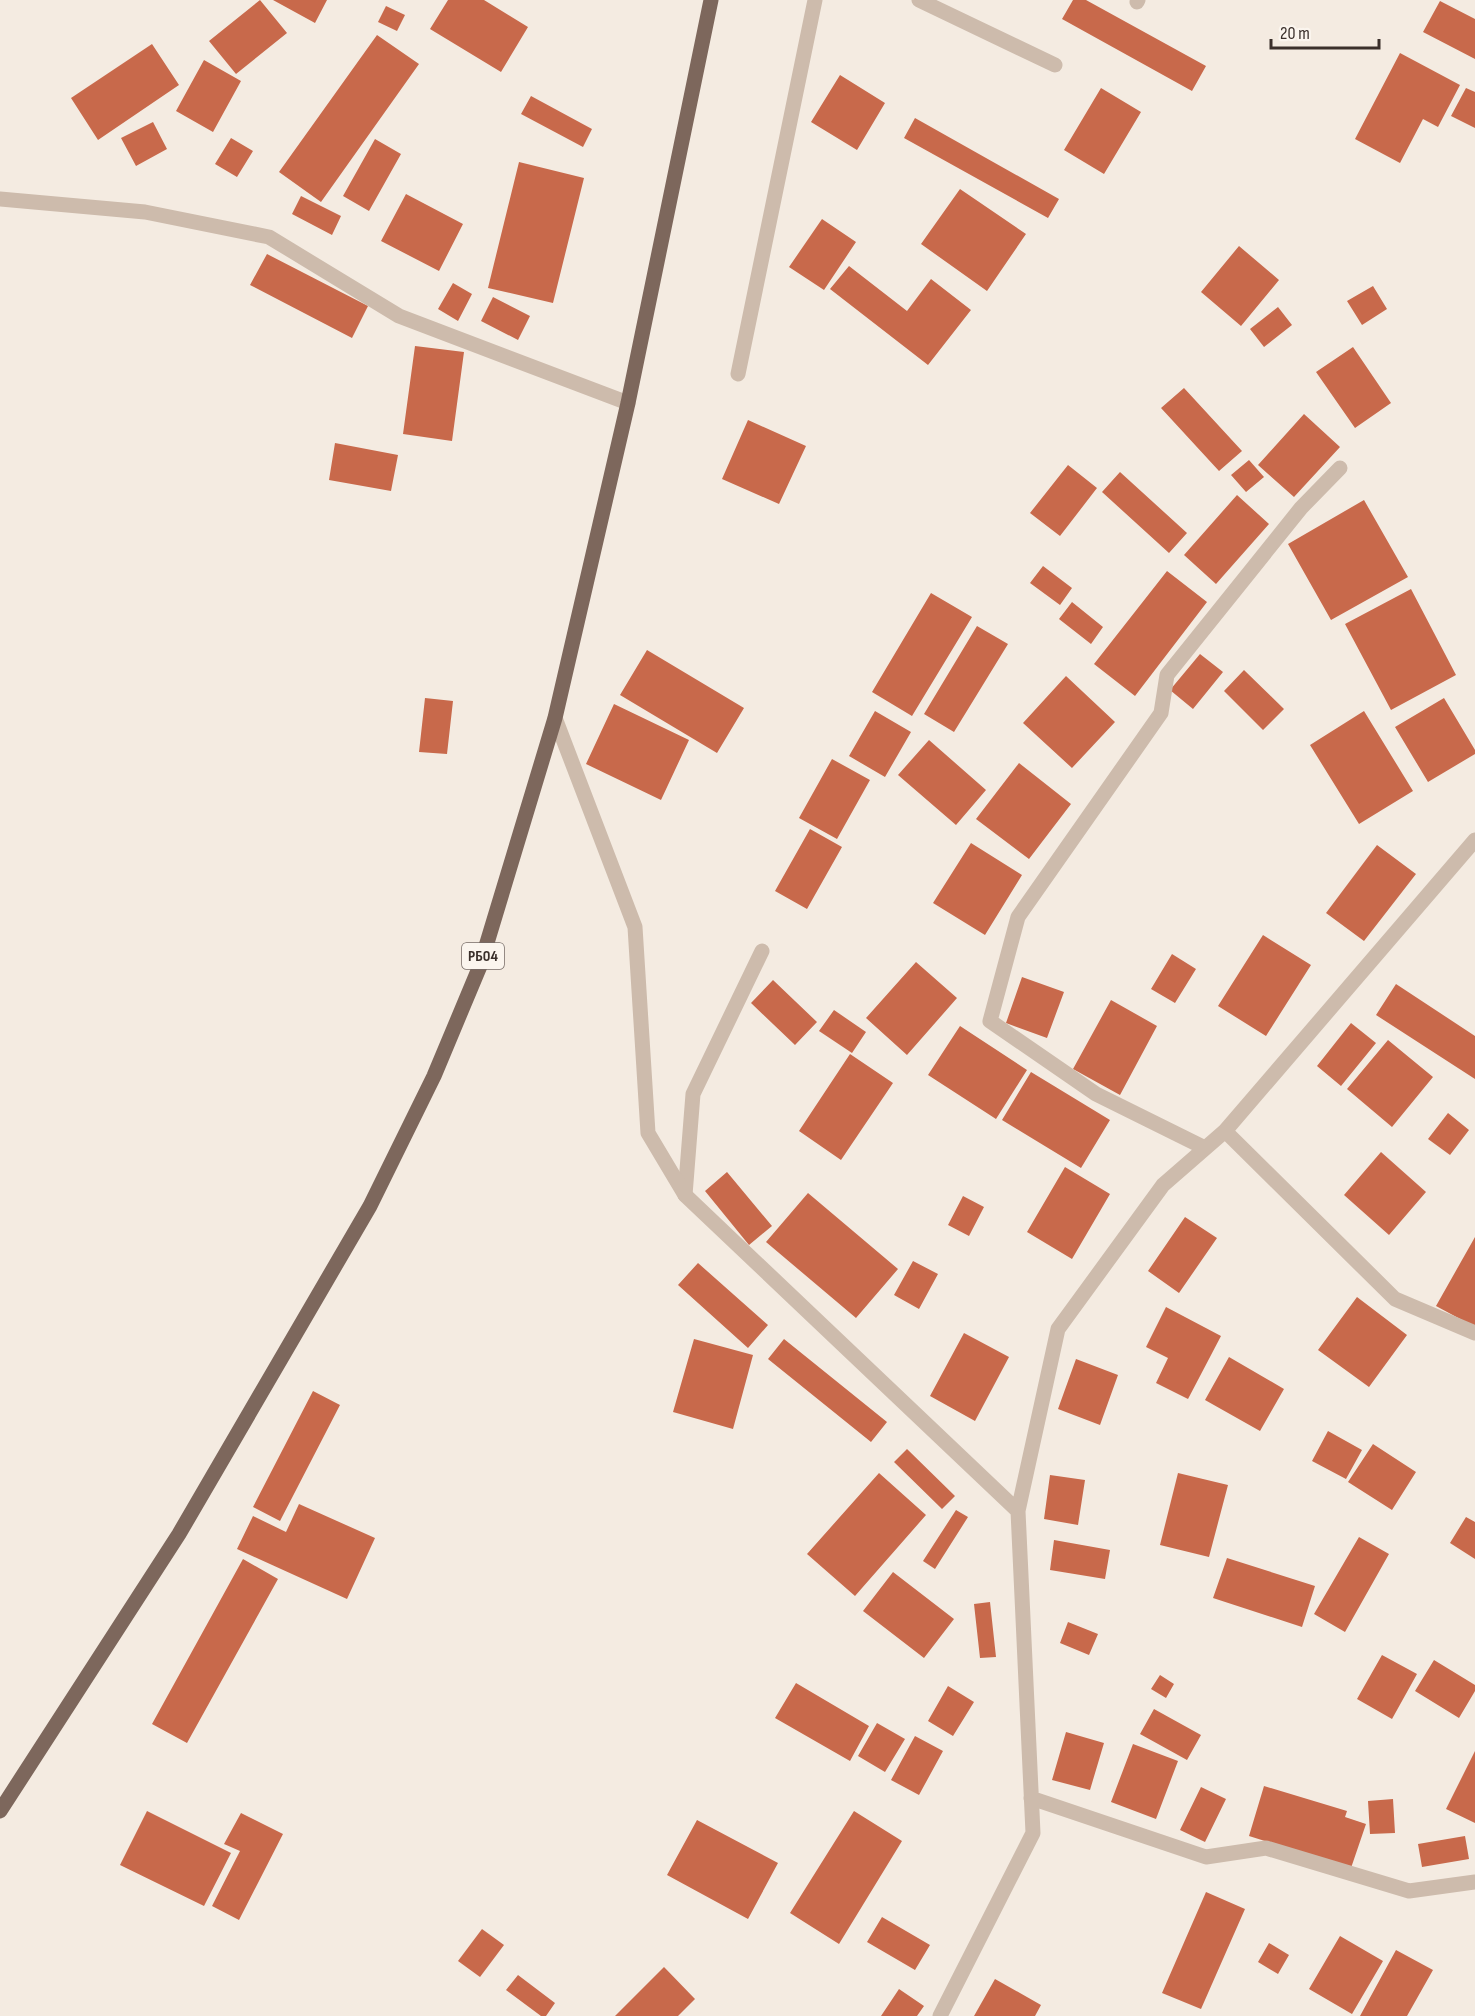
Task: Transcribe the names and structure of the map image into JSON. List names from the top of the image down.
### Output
{
  "streets": {
    "main road": ["РБ04"]
  },
  "scale_bar": "20 m"
}
